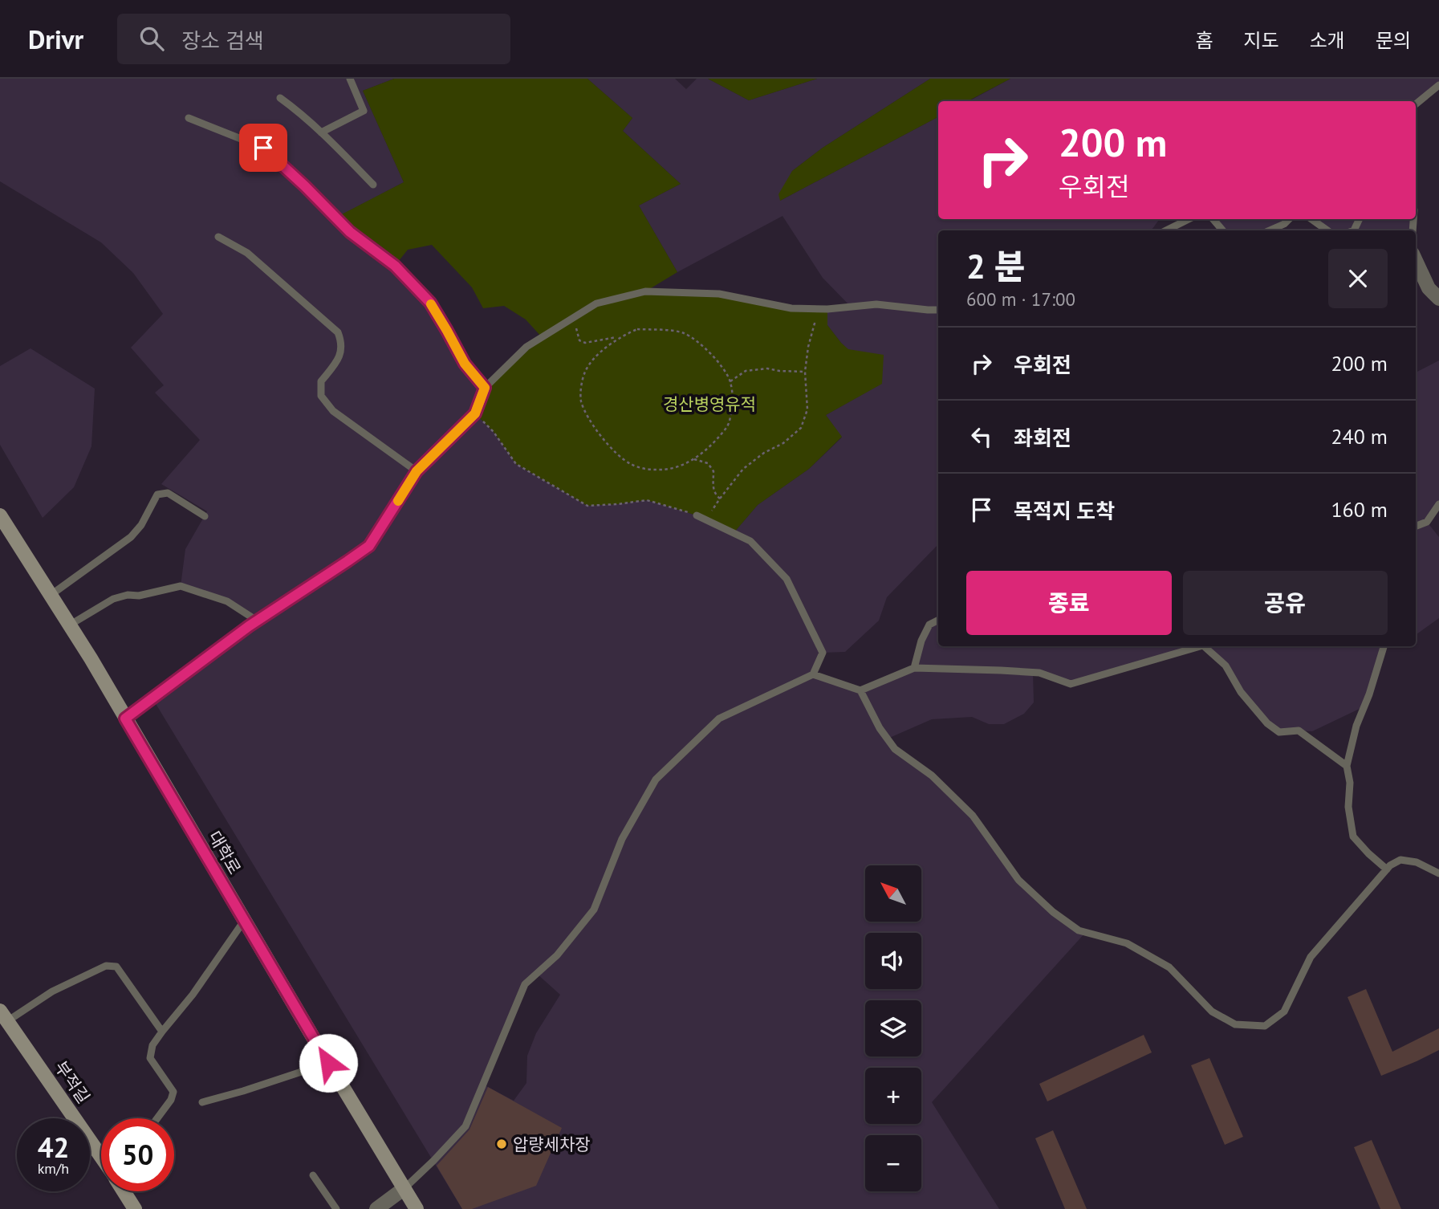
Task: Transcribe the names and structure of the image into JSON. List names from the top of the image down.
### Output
{
  "streets": {
    "main road": ["대학로", "부적길"]
  },
  "parks": ["경산병영유적"],
  "places": ["압량세차장"],
  "north": "top left",
  "page": {
    "header": "Drivr",
    "search": "장소 검색",
    "nav": [
      "홈",
      "지도",
      "소개",
      "문의"
    ],
    "turn": ["200 m", "우회전"],
    "heading": ["2 분", "600 m · 17:00"],
    "list": [
      {
        "name": "우회전",
        "value": "200 m"
      },
      {
        "name": "좌회전",
        "value": "240 m"
      },
      {
        "name": "목적지 도착",
        "value": "160 m"
      }
    ],
    "buttons": ["종료", "공유"],
    "map_buttons": ["+", "−"],
    "speed": "42 km/h",
    "limit": "50"
  }
}
